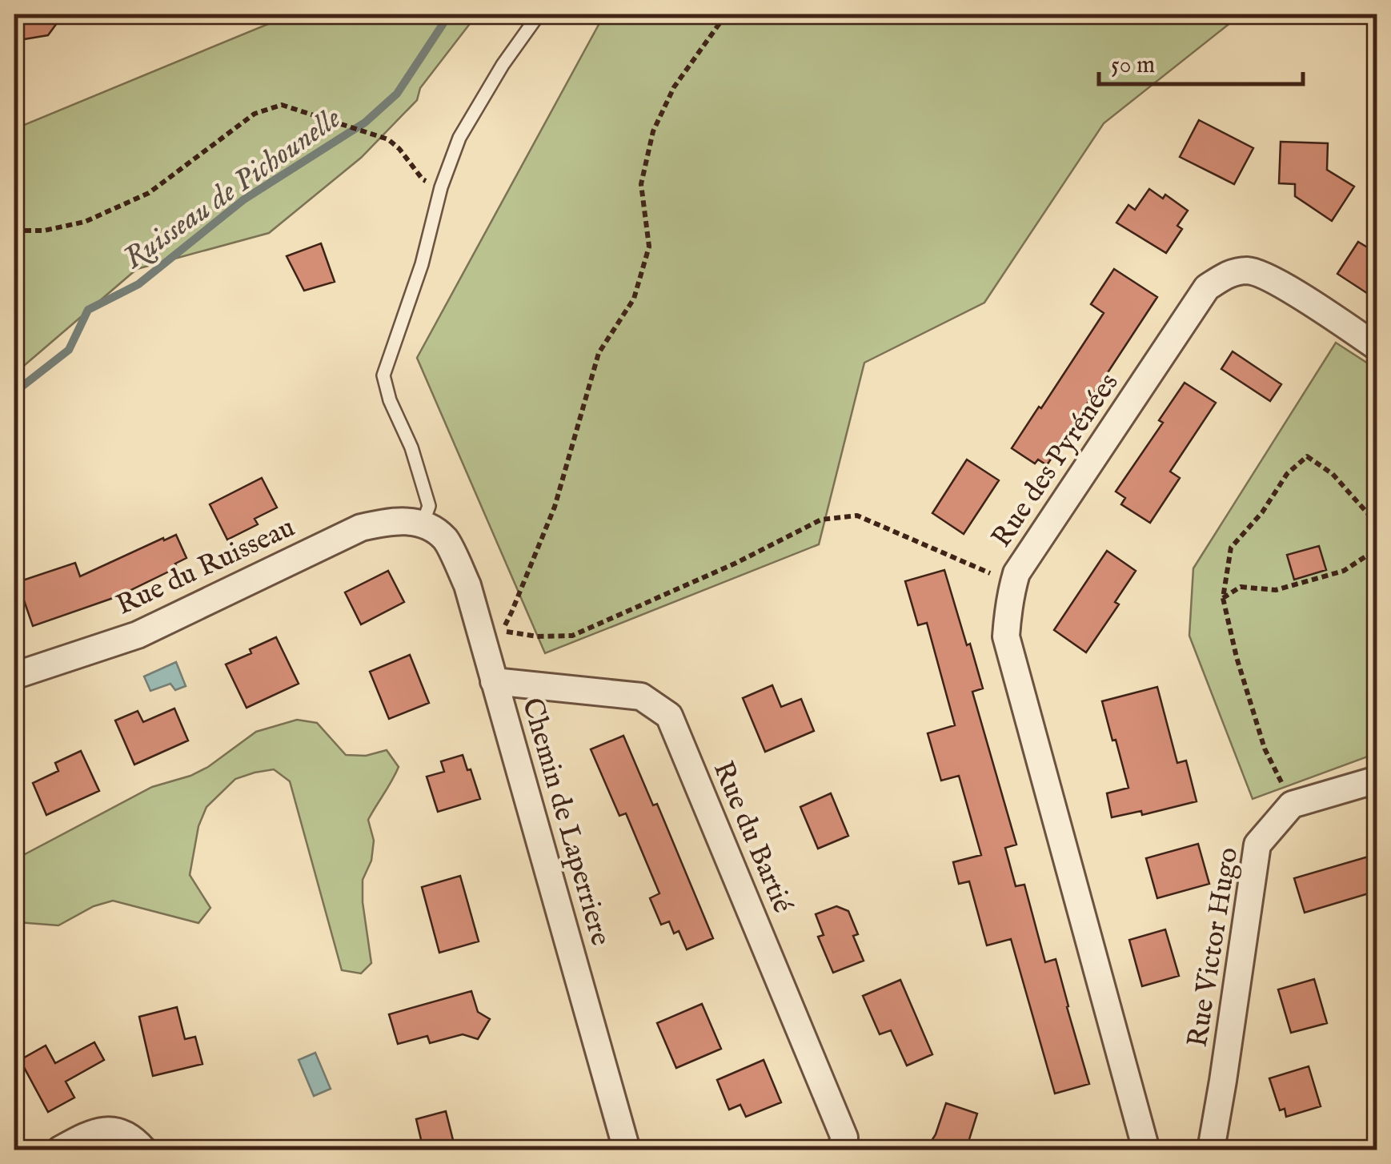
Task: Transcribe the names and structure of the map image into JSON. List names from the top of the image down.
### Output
{
  "streets": {
    "street": [
      "Rue des Pyrénées",
      "Rue du Ruisseau",
      "Chemin de Laperriere",
      "Rue du Bartié",
      "Rue Victor Hugo"
    ]
  },
  "crossings": [
    ["Rue du Ruisseau", "Chemin de Laperriere"],
    ["Chemin de Laperriere", "Rue du Bartié"]
  ],
  "water": ["Ruisseau de Pichounelle"],
  "scale_bar": "50 m"
}
